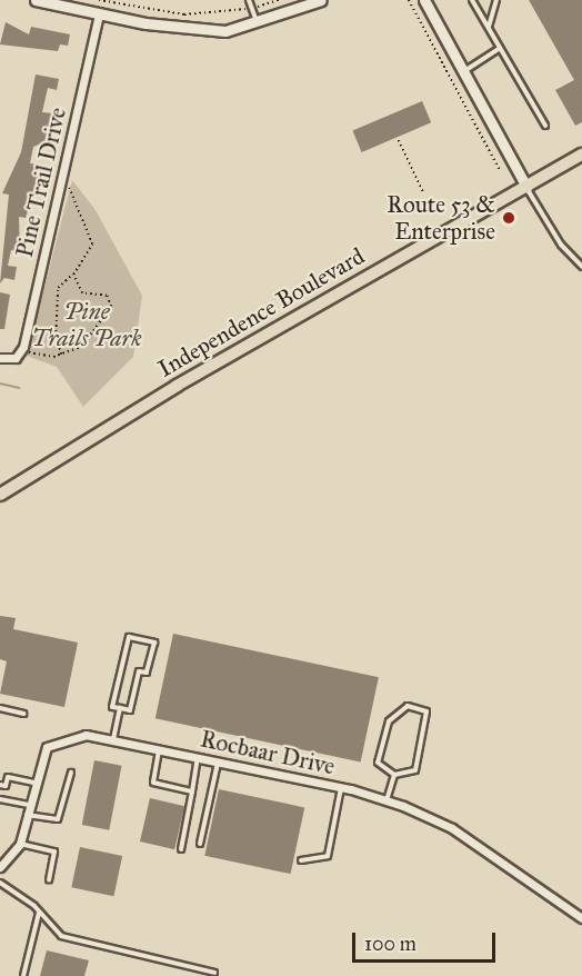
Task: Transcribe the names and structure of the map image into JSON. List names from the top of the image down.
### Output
{
  "streets": {
    "main road": ["Independence Boulevard"],
    "street": ["Pine Trail Drive", "Rocbaar Drive"]
  },
  "parks": ["Pine Trails Park"],
  "places": ["Route 53 & Enterprise"],
  "scale_bar": "100 m"
}
